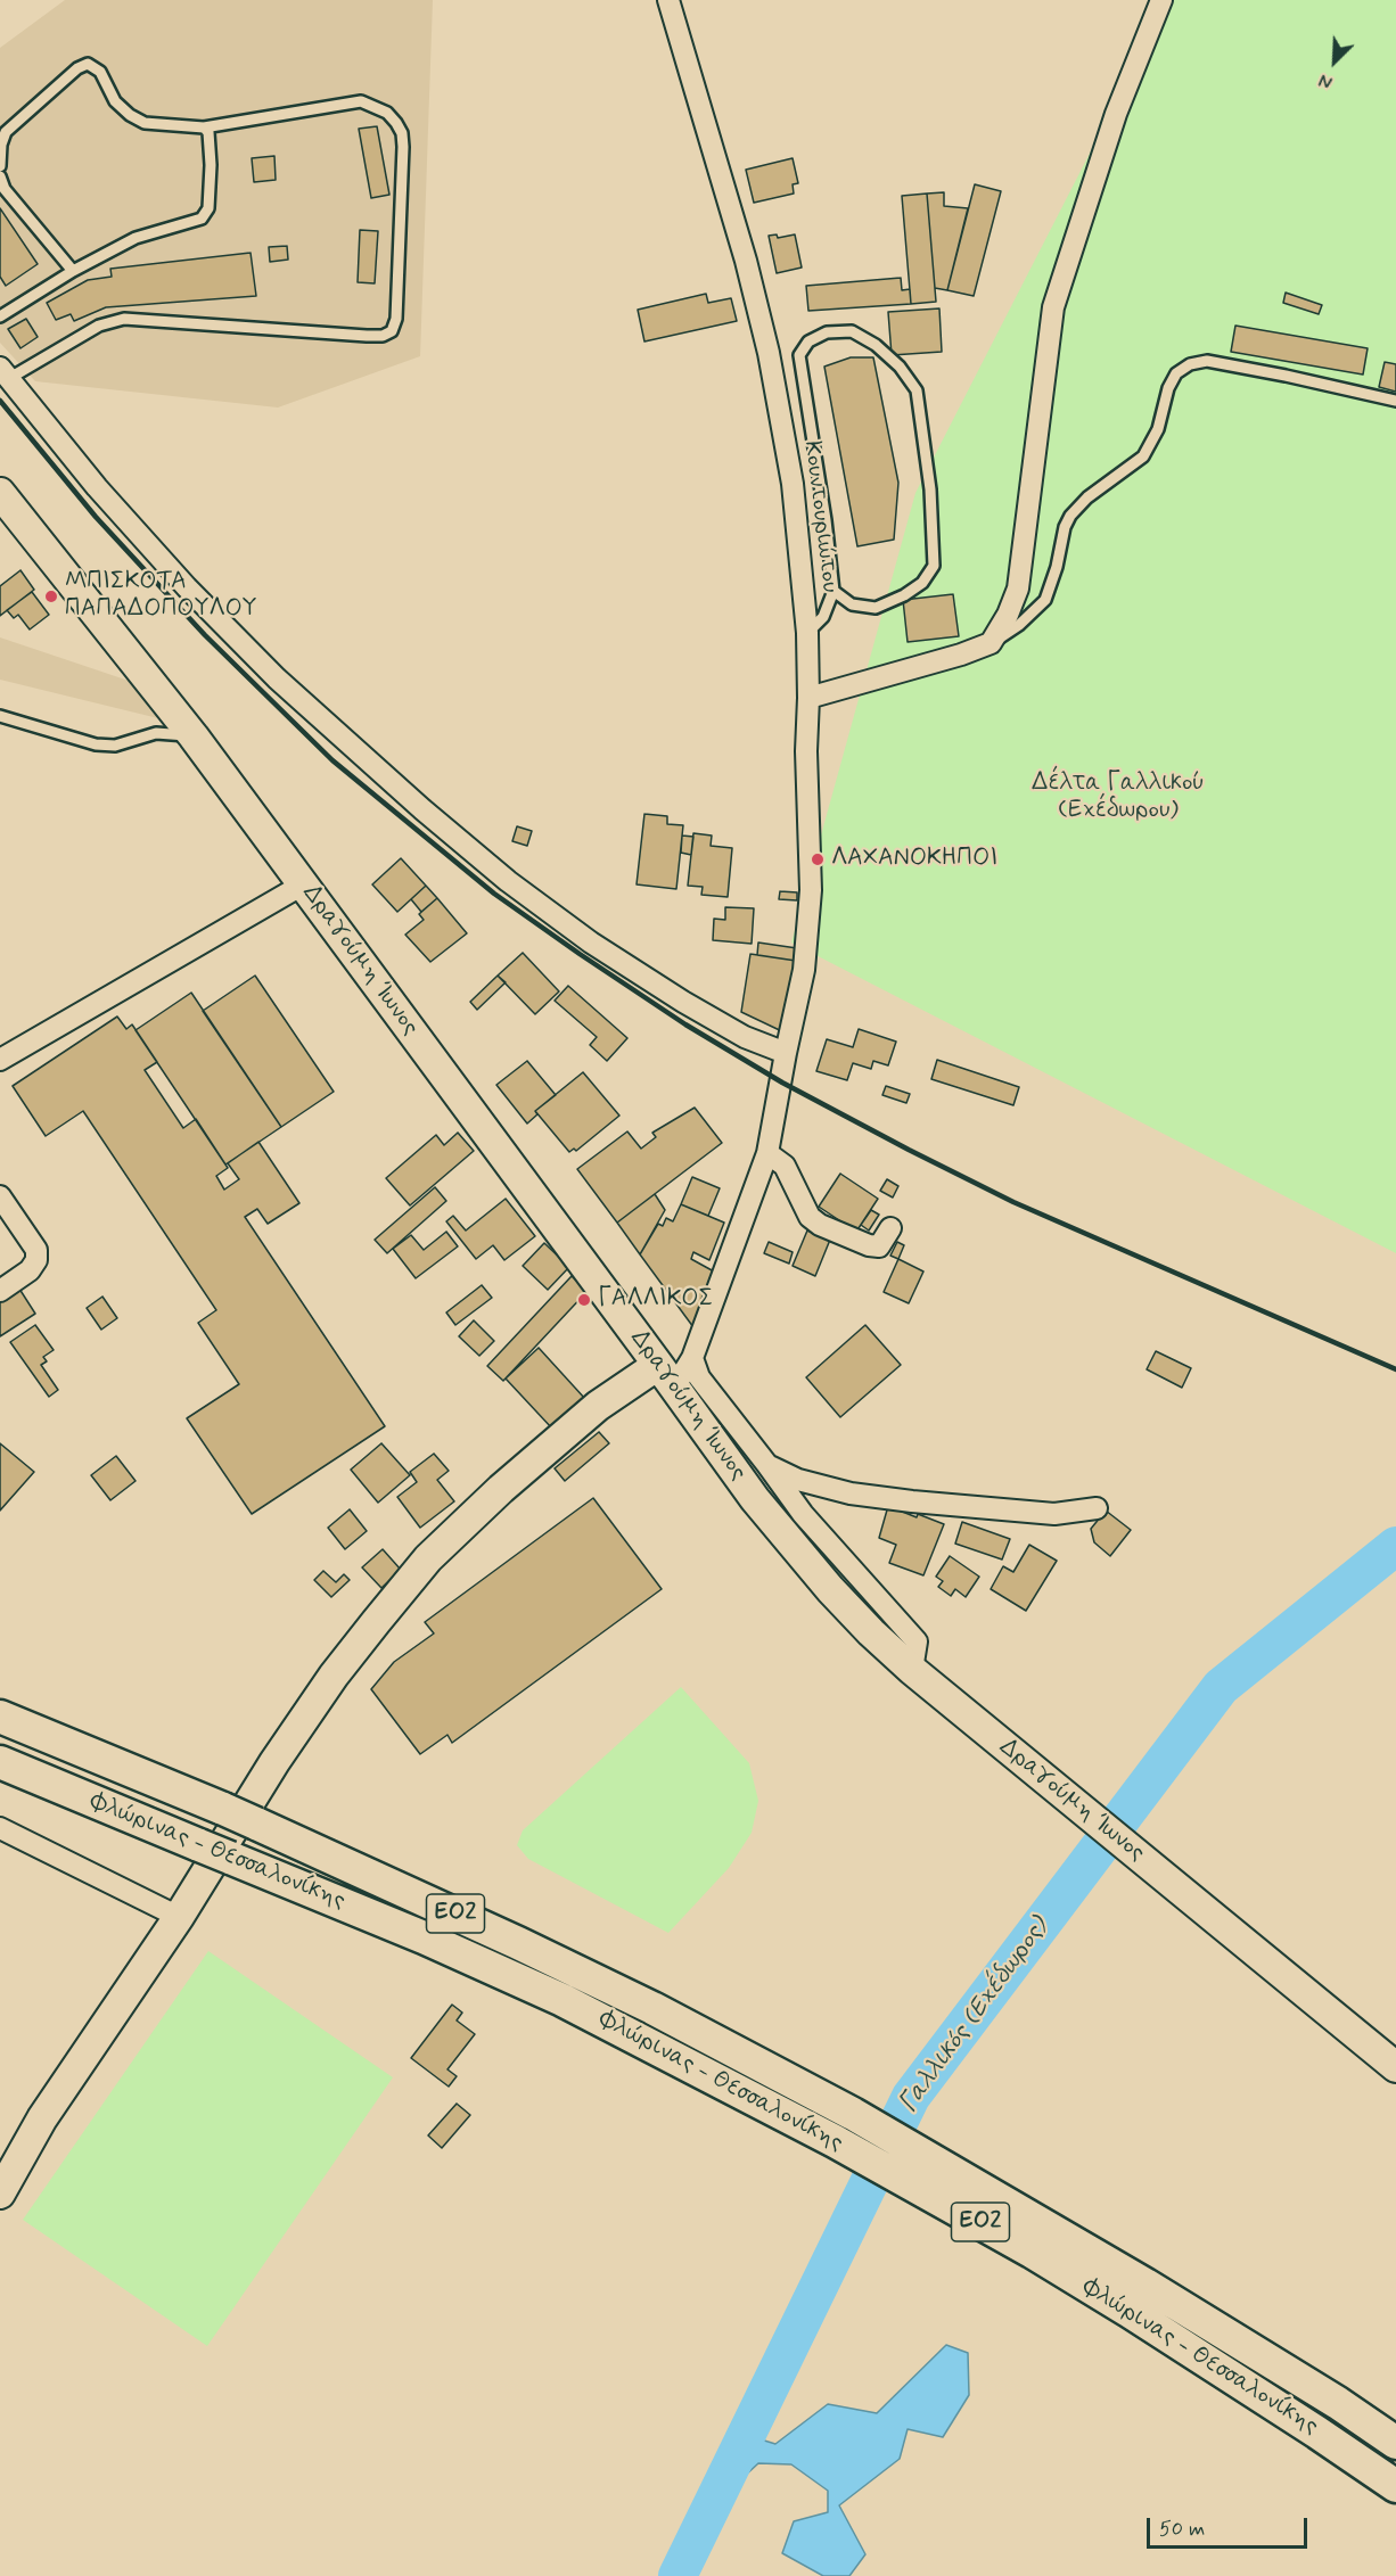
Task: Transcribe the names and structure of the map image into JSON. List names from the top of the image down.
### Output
{
  "streets": {
    "main road": ["Δραγούμη Ίωνος", "Φλώρινας - Θεσσαλονίκης", "ΕΟ2"],
    "street": ["Κουντουριώτου"]
  },
  "crossings": [
    ["Κουντουριώτου", "Δραγούμη Ίωνος"]
  ],
  "water": ["Γαλλικός (Εχέδωρος)"],
  "parks": ["Δέλτα Γαλλικού (Εχέδωρου)"],
  "places": ["ΜΠΙΣΚΟΤΑ ΠΑΠΑΔΟΠΟΥΛΟΥ", "ΛΑΧΑΝΟΚΗΠΟΙ", "ΓΑΛΛΙΚΟΣ"],
  "scale_bar": "50 m",
  "north": "bottom left"
}
